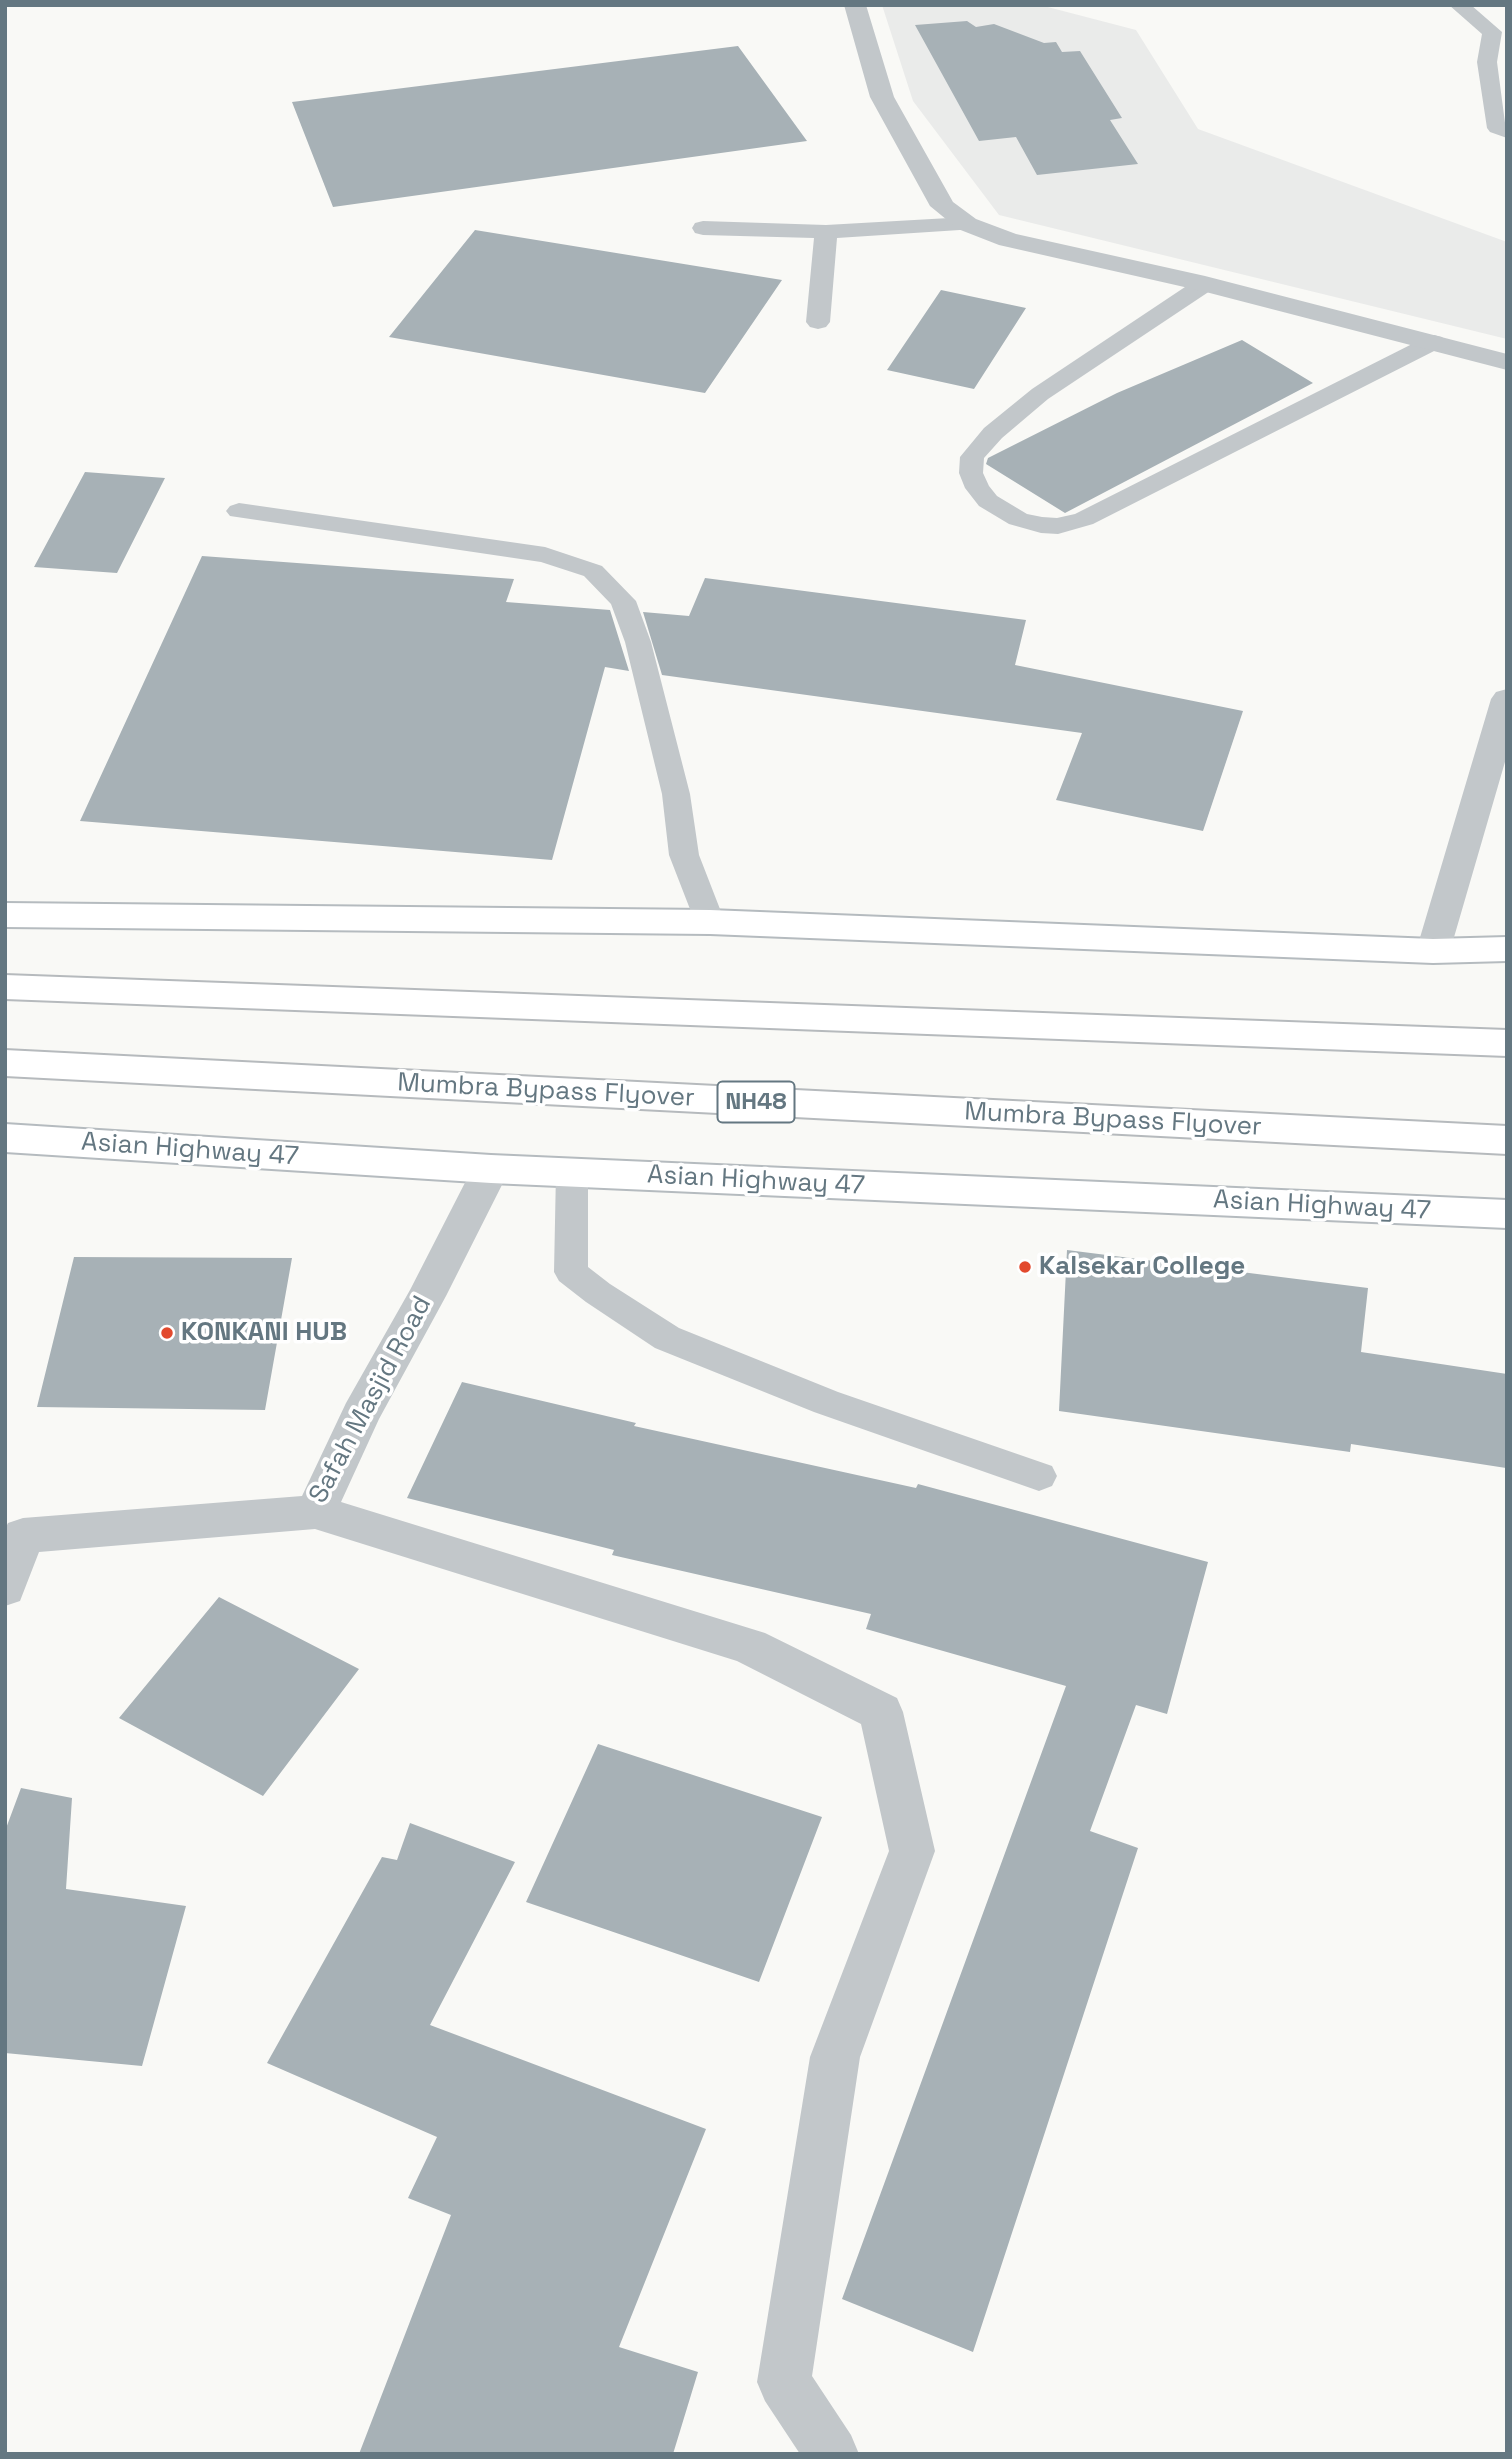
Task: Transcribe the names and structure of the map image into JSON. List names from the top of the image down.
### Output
{
  "streets": {
    "main road": ["Mumbra Bypass Flyover", "NH48", "Asian Highway 47"],
    "street": ["Safah Masjid Road"]
  },
  "crossings": [
    ["Asian Highway 47", "Safah Masjid Road"]
  ],
  "places": ["Kalsekar College", "KONKANI HUB"]
}
